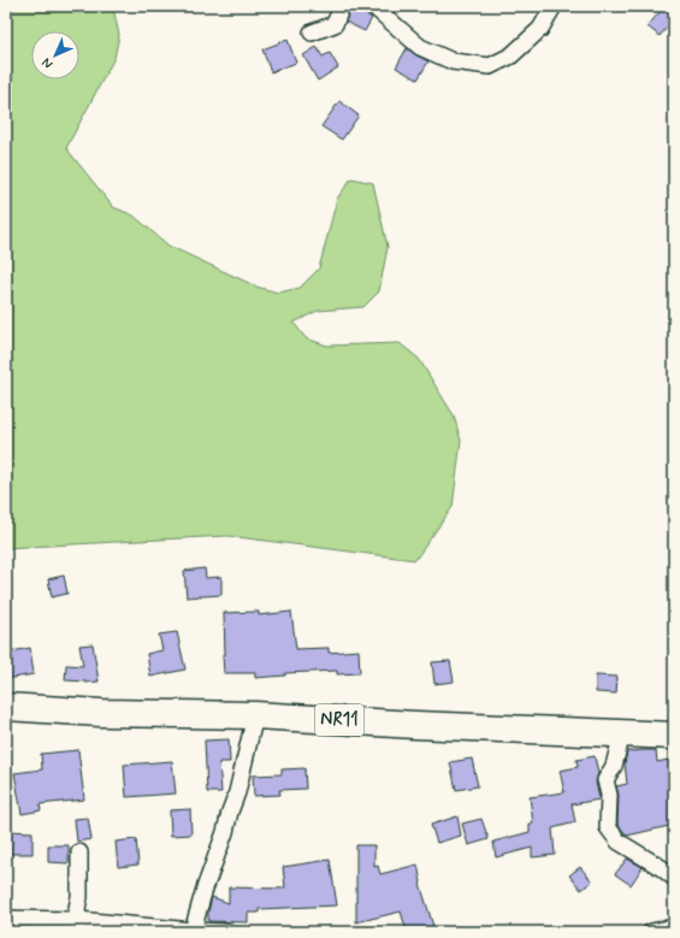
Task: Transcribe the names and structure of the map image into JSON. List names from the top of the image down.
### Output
{
  "streets": {
    "highway": ["NR11"]
  },
  "north": "bottom left"
}
